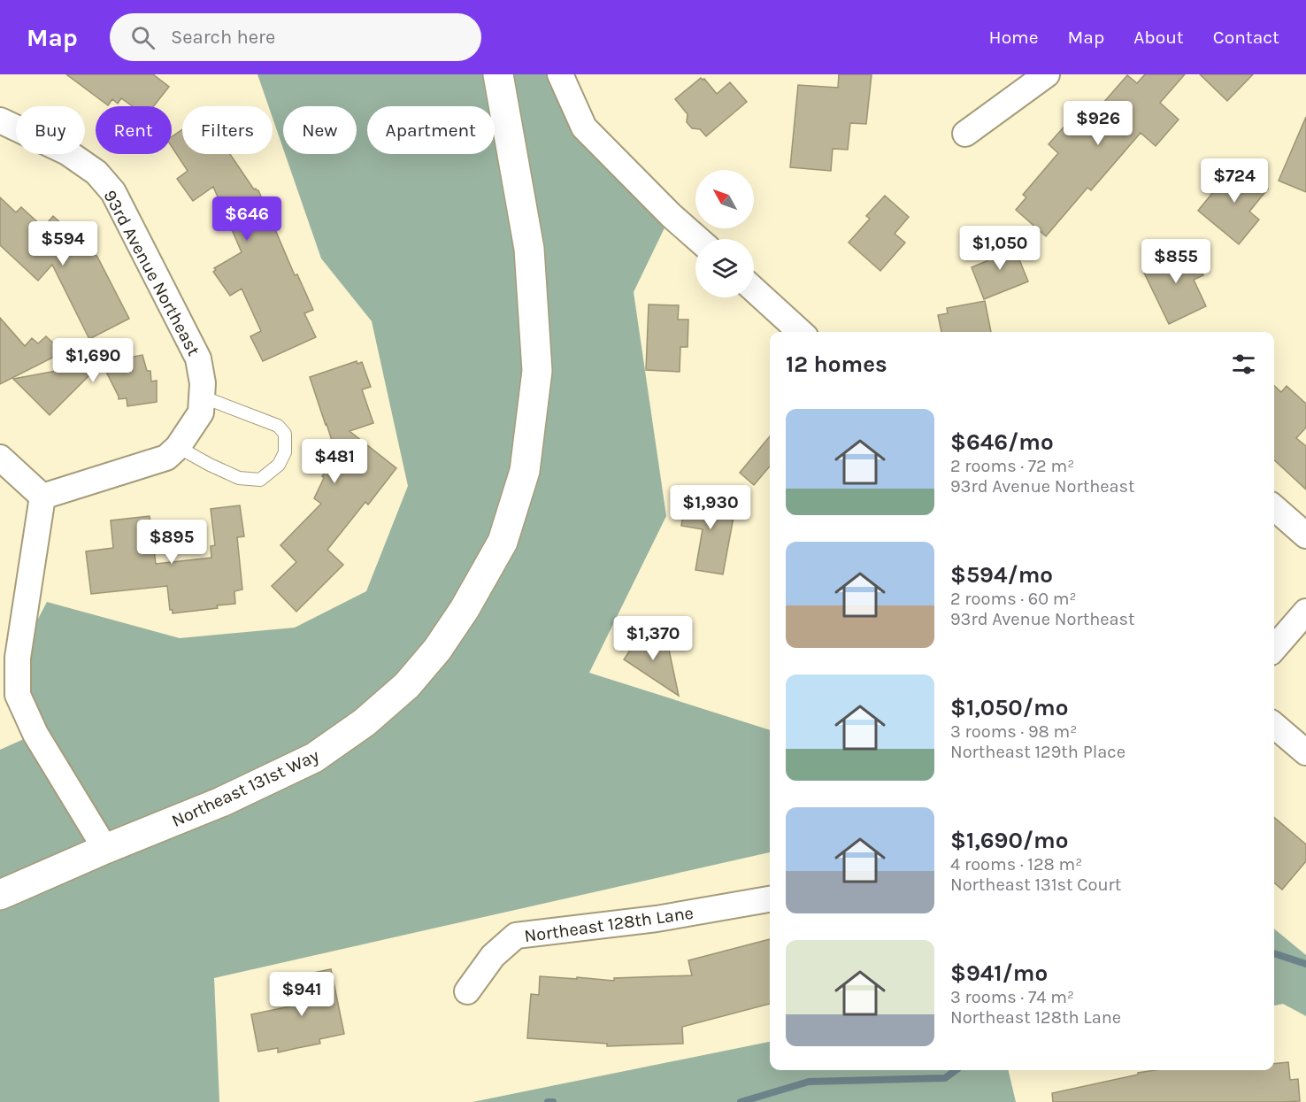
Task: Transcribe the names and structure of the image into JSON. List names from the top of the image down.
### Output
{
  "streets": {
    "street": ["93rd Avenue Northeast", "Northeast 131st Way", "Northeast 128th Lane"]
  },
  "north": "top left",
  "page": {
    "header": "Map",
    "search": "Search here",
    "nav": [
      "Home",
      "Map",
      "About",
      "Contact"
    ],
    "price": [
      "$926",
      "$724",
      "$646",
      "$594",
      "$1,050",
      "$855",
      "$1,690",
      "$481",
      "$1,930",
      "$895",
      "$1,370",
      "$941"
    ],
    "chip": [
      "Buy",
      "Rent",
      "Filters",
      "New",
      "Apartment"
    ],
    "heading": "12 homes",
    "list": [
      {
        "name": "$646/mo",
        "note": "2 rooms · 72 m² · 93rd Avenue Northeast"
      },
      {
        "name": "$594/mo",
        "note": "2 rooms · 60 m² · 93rd Avenue Northeast"
      },
      {
        "name": "$1,050/mo",
        "note": "3 rooms · 98 m² · Northeast 129th Place"
      },
      {
        "name": "$1,690/mo",
        "note": "4 rooms · 128 m² · Northeast 131st Court"
      },
      {
        "name": "$941/mo",
        "note": "3 rooms · 74 m² · Northeast 128th Lane"
      }
    ]
  }
}
